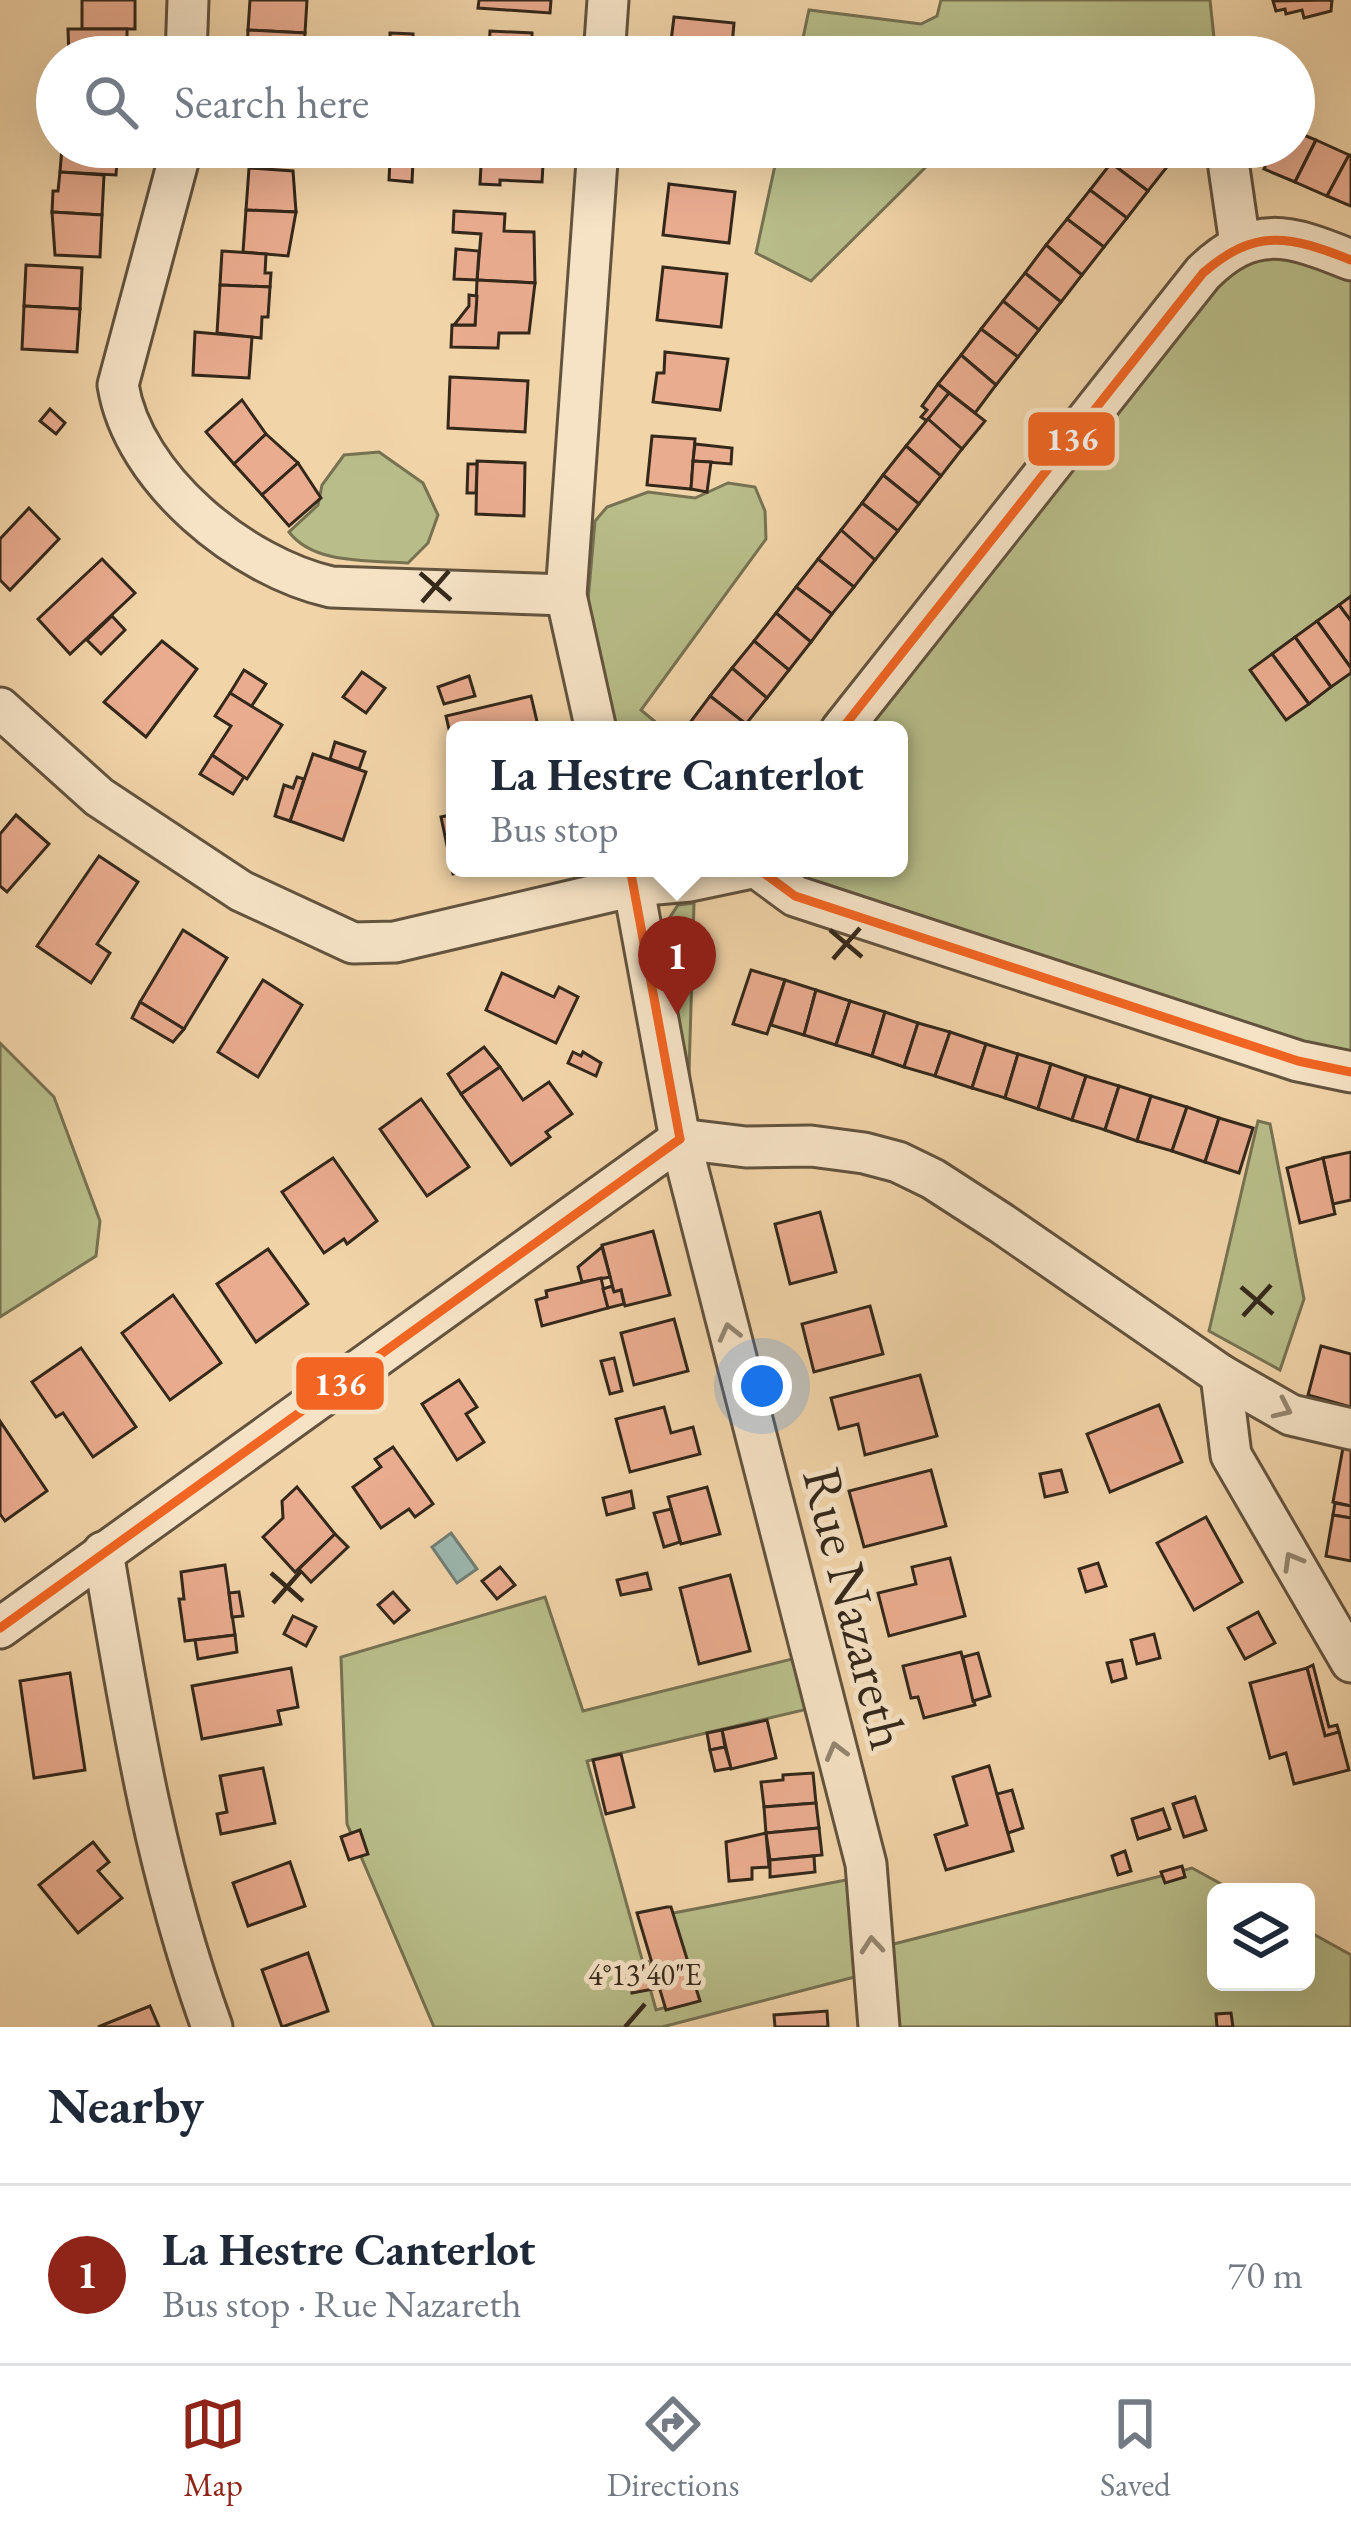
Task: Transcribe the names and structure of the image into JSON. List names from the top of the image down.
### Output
{
  "streets": {
    "street": ["Rue Nazareth"]
  },
  "one_way": ["Rue Nazareth"],
  "lines": ["transit line 136"],
  "page": {
    "search": "Search here",
    "popup": ["La Hestre Canterlot", "Bus stop"],
    "pins": "1",
    "heading": "Nearby",
    "list": [
      {
        "mark": "1",
        "name": "La Hestre Canterlot",
        "note": "Bus stop · Rue Nazareth",
        "value": "70 m"
      }
    ],
    "nav": ["Map", "Directions", "Saved"]
  },
  "coordinates": ["4°13'40\"E"]
}
